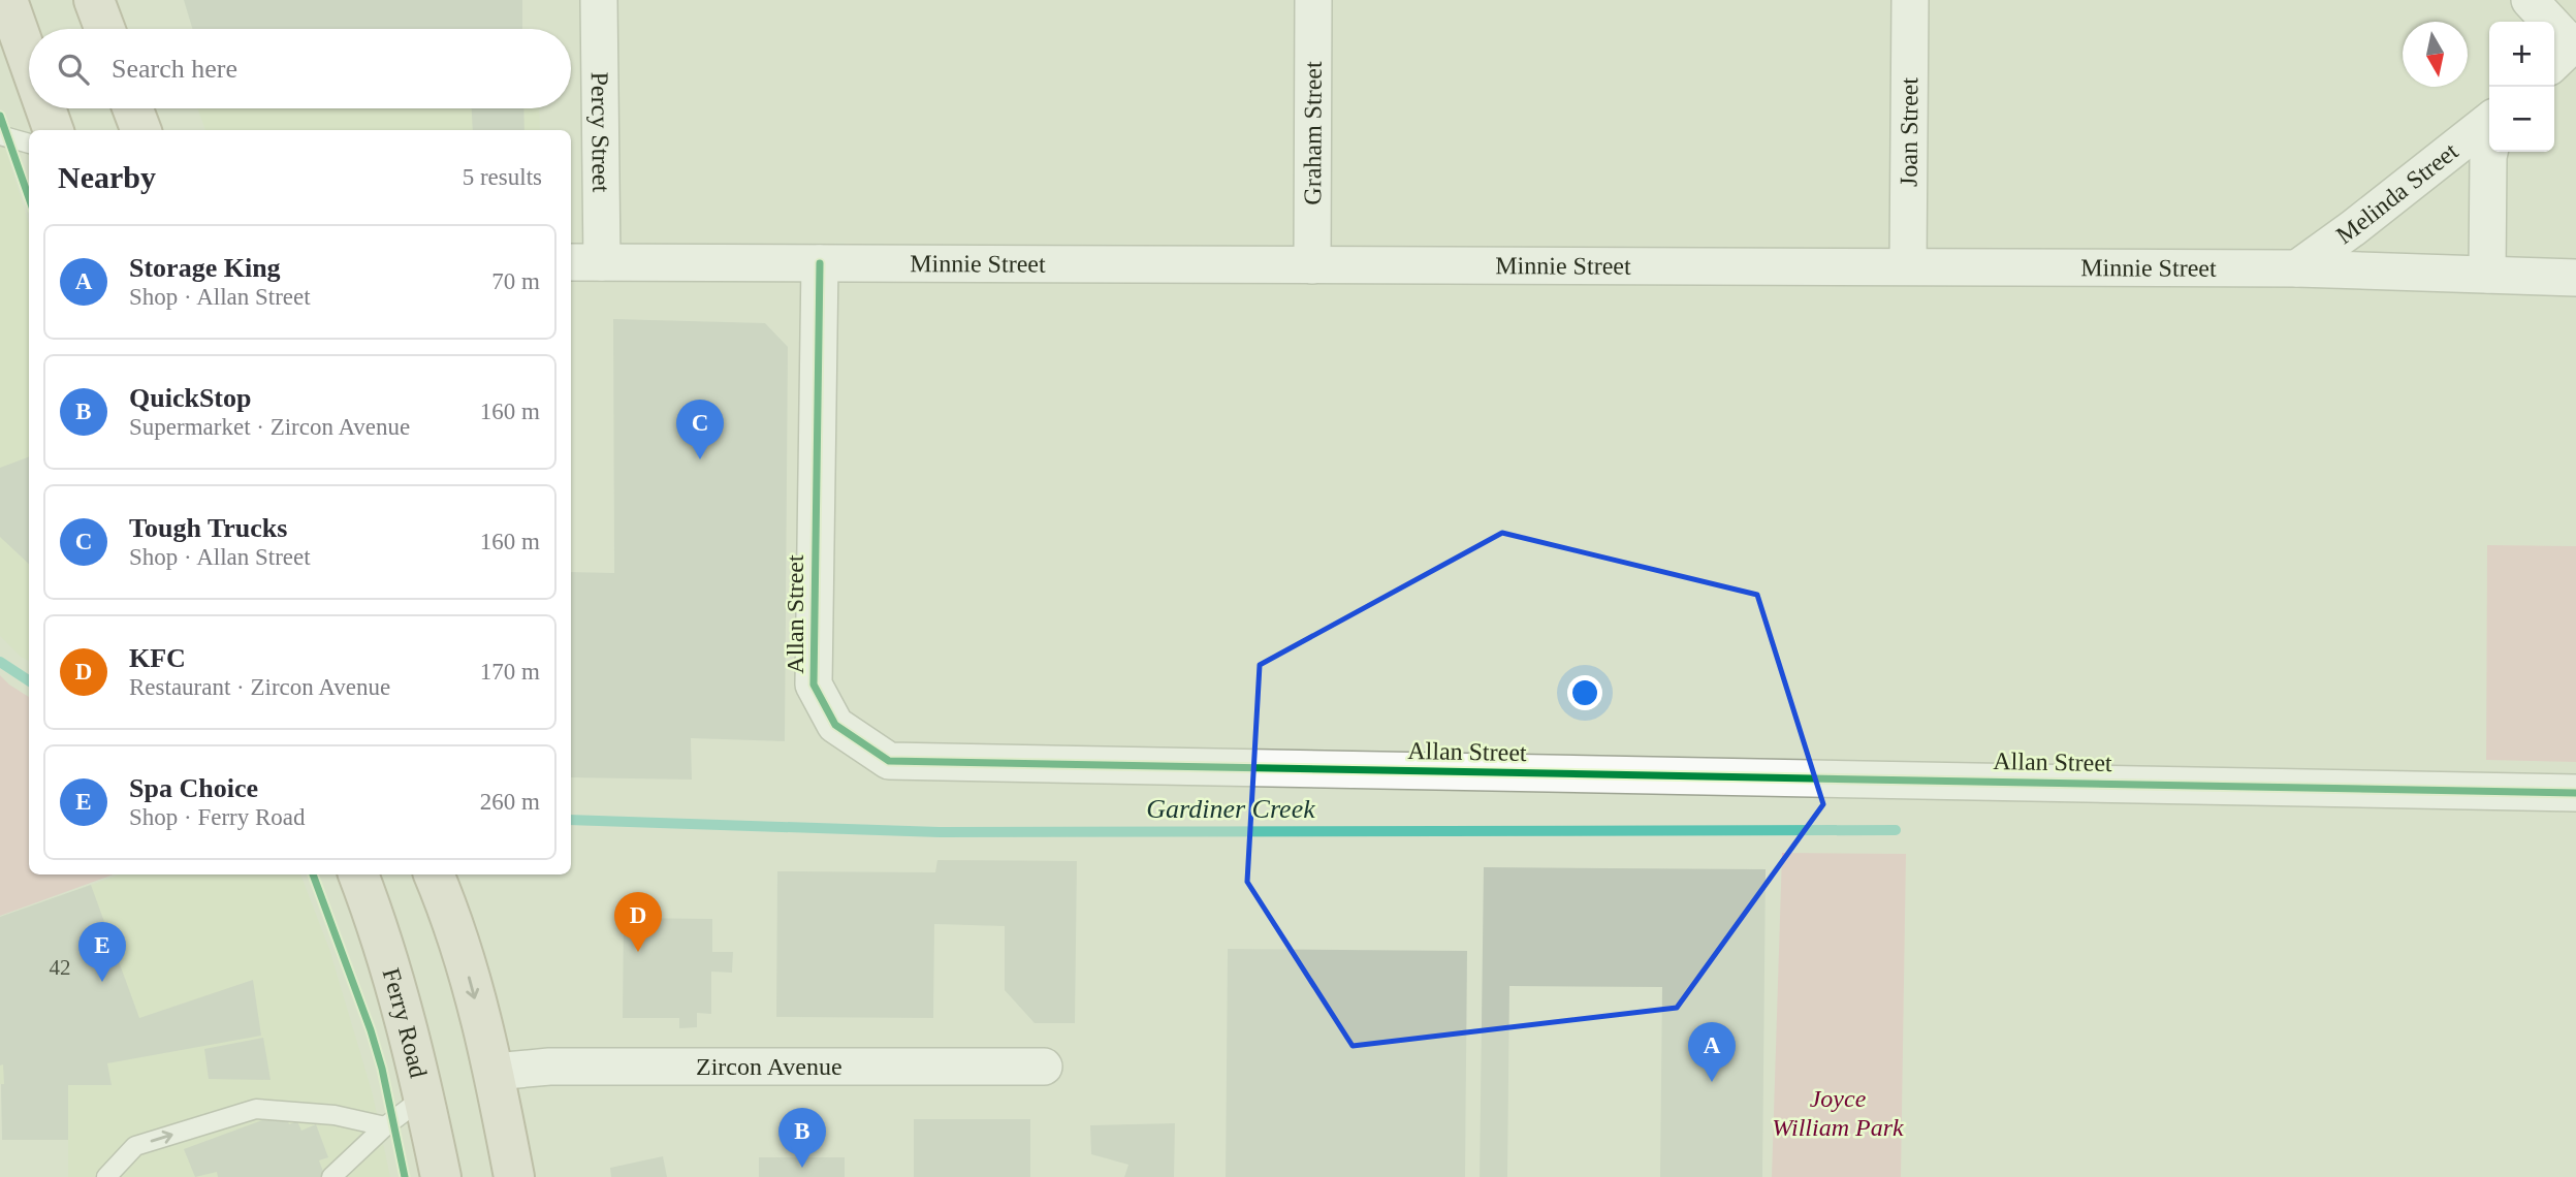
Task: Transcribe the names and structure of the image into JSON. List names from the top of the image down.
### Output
{
  "streets": {
    "main road": ["Ferry Road"],
    "street": [
      "Percy Street",
      "Graham Street",
      "Joan Street",
      "Melinda Street",
      "Minnie Street",
      "Allan Street",
      "Zircon Avenue"
    ]
  },
  "crossings": [
    ["Percy Street", "Minnie Street"],
    ["Graham Street", "Minnie Street"],
    ["Joan Street", "Minnie Street"],
    ["Melinda Street", "Minnie Street"],
    ["Minnie Street", "Allan Street"]
  ],
  "water": ["Gardiner Creek"],
  "parks": ["Joyce William Park"],
  "house_numbers": ["42"],
  "north": "bottom",
  "page": {
    "map_buttons": ["+", "−"],
    "search": "Search here",
    "heading": ["Nearby", "5 results"],
    "list": [
      {
        "mark": "A",
        "name": "Storage King",
        "note": "Shop · Allan Street",
        "value": "70 m"
      },
      {
        "mark": "B",
        "name": "QuickStop",
        "note": "Supermarket · Zircon Avenue",
        "value": "160 m"
      },
      {
        "mark": "C",
        "name": "Tough Trucks",
        "note": "Shop · Allan Street",
        "value": "160 m"
      },
      {
        "mark": "D",
        "name": "KFC",
        "note": "Restaurant · Zircon Avenue",
        "value": "170 m"
      },
      {
        "mark": "E",
        "name": "Spa Choice",
        "note": "Shop · Ferry Road",
        "value": "260 m"
      }
    ],
    "pins": [
      "C",
      "D",
      "E",
      "A",
      "B"
    ]
  }
}
